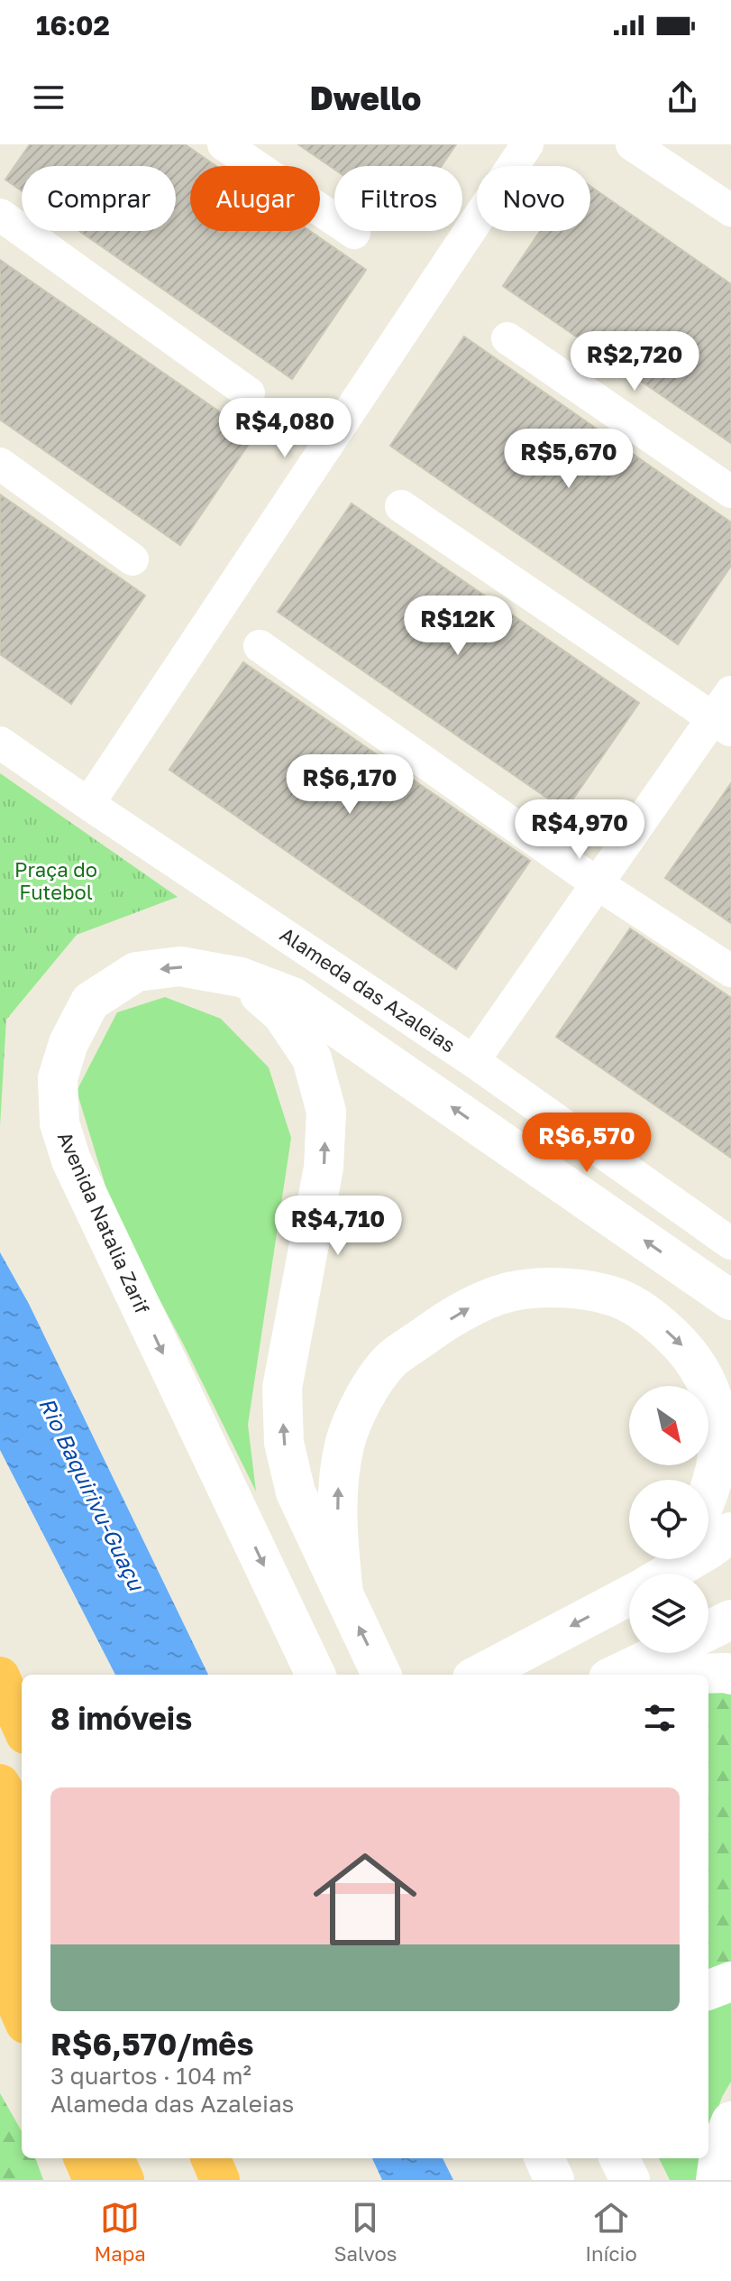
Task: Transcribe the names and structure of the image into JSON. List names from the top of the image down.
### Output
{
  "streets": {
    "main road": ["Avenida Natalia Zarif"],
    "street": ["Alameda das Azaleias"]
  },
  "water": ["Rio Baquirivu-Guaçu"],
  "parks": ["Praça do Futebol"],
  "north": "bottom right",
  "page": {
    "status": "16:02",
    "header": "Dwello",
    "chip": [
      "Comprar",
      "Alugar",
      "Filtros",
      "Novo"
    ],
    "price": [
      "R$2,720",
      "R$4,080",
      "R$5,670",
      "R$12K",
      "R$6,170",
      "R$4,970",
      "R$6,570",
      "R$4,710"
    ],
    "heading": "8 imóveis",
    "list": [
      {
        "name": "R$6,570/mês",
        "note": "3 quartos · 104 m² · Alameda das Azaleias"
      }
    ],
    "tabs": ["Mapa", "Salvos", "Início"]
  }
}
